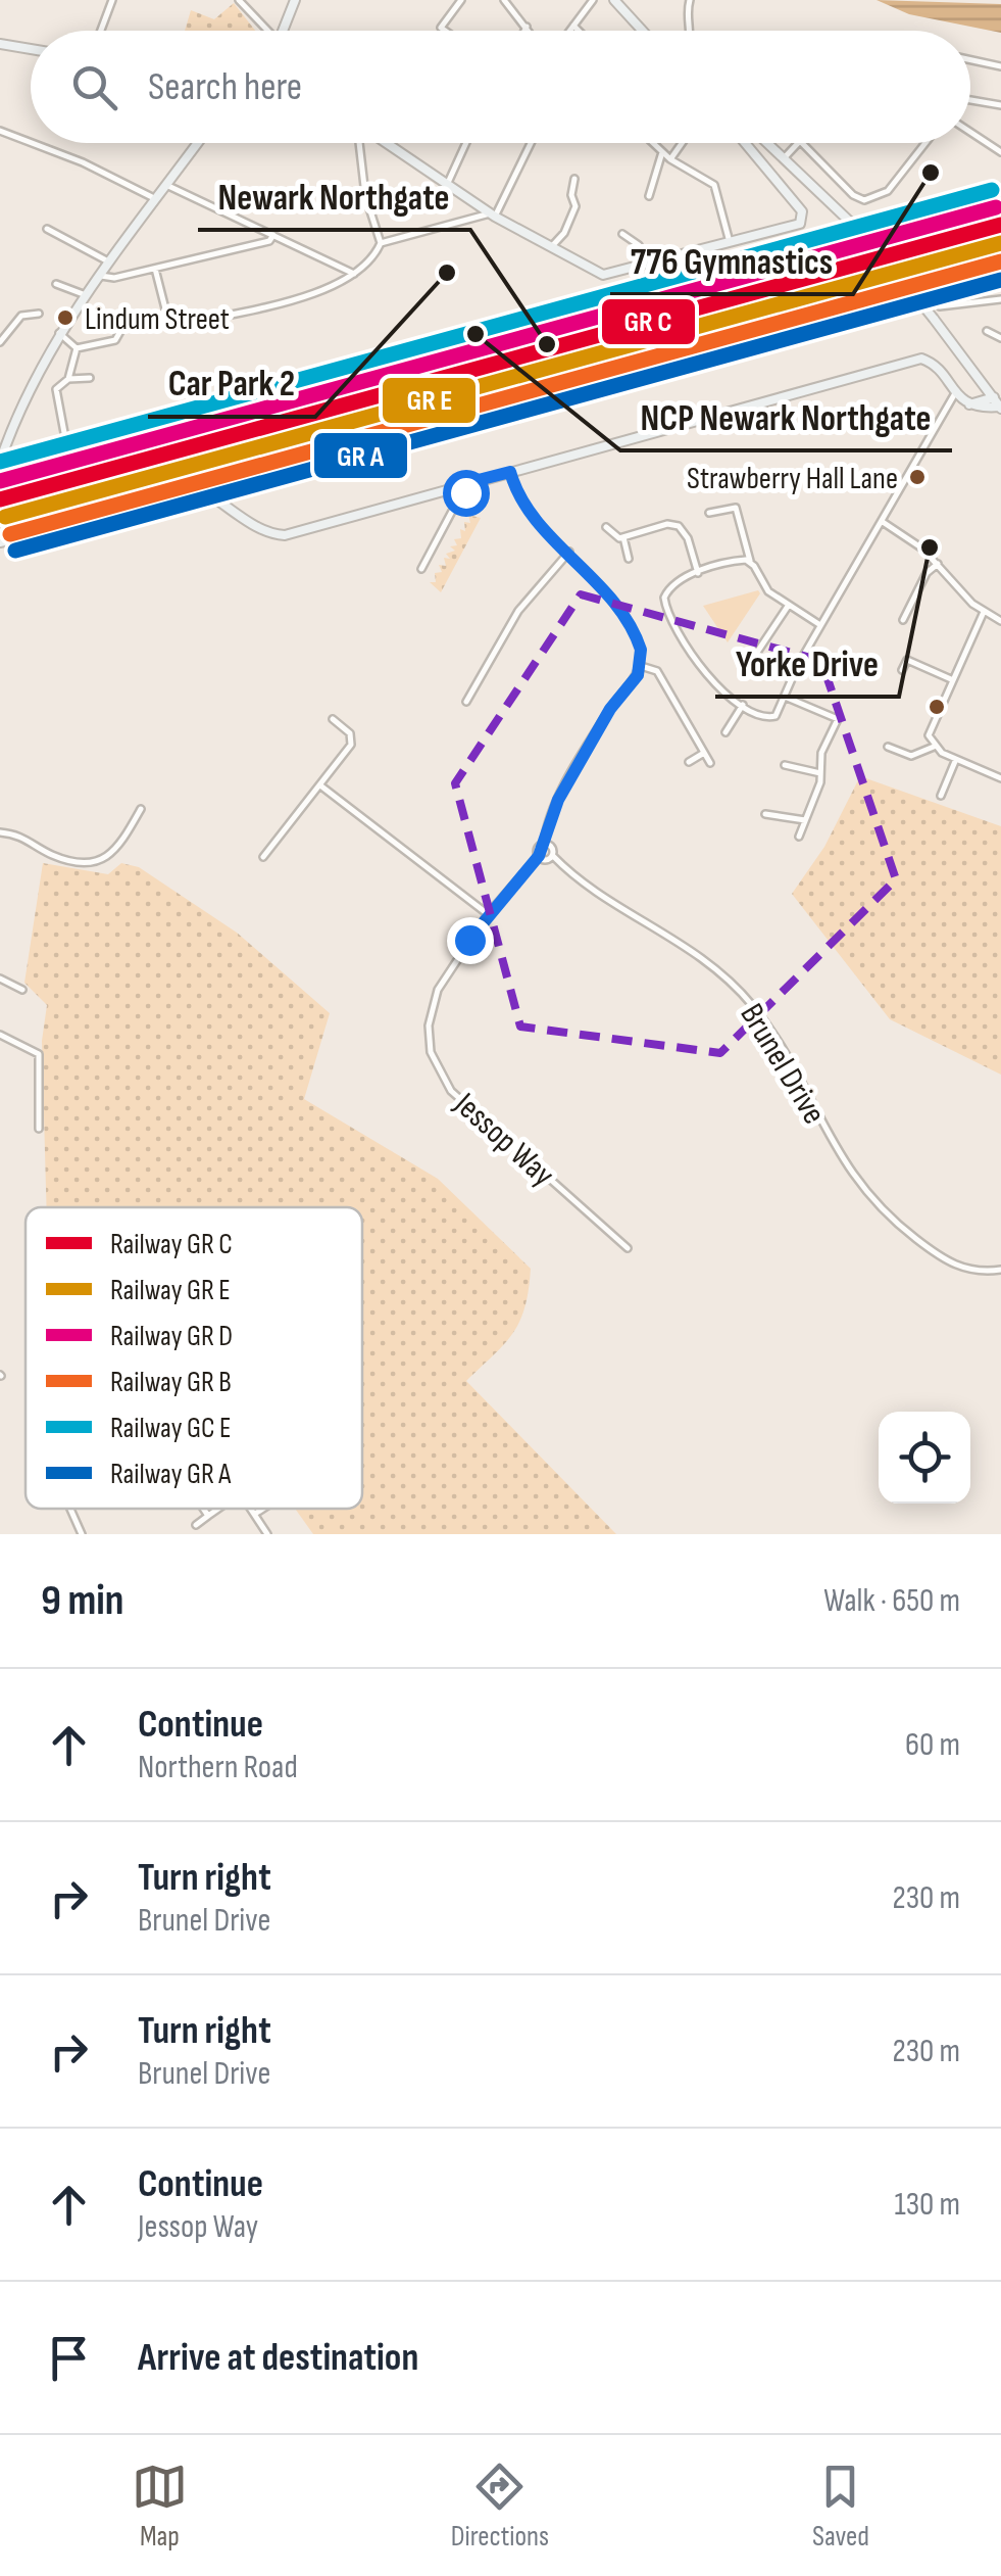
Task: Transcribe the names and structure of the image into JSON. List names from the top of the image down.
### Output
{
  "streets": {
    "street": ["Brunel Drive", "Jessop Way"]
  },
  "crossings": [
    ["Brunel Drive", "Jessop Way"]
  ],
  "places": [
    "776 Gymnastics",
    "Car Park 2",
    "Lindum Street",
    "NCP Newark Northgate",
    "Newark Northgate",
    "Strawberry Hall Lane",
    "Yorke Drive"
  ],
  "legend": [
    "Railway GR C",
    "Railway GR E",
    "Railway GR D",
    "Railway GR B",
    "Railway GC E",
    "Railway GR A"
  ],
  "page": {
    "search": "Search here",
    "heading": ["9 min", "Walk · 650 m"],
    "list": [
      ["Continue", "Northern Road", "60 m"],
      ["Turn right", "Brunel Drive", "230 m"],
      ["Turn right", "Brunel Drive", "230 m"],
      ["Continue", "Jessop Way", "130 m"],
      "Arrive at destination"
    ],
    "nav": ["Map", "Directions", "Saved"]
  }
}
